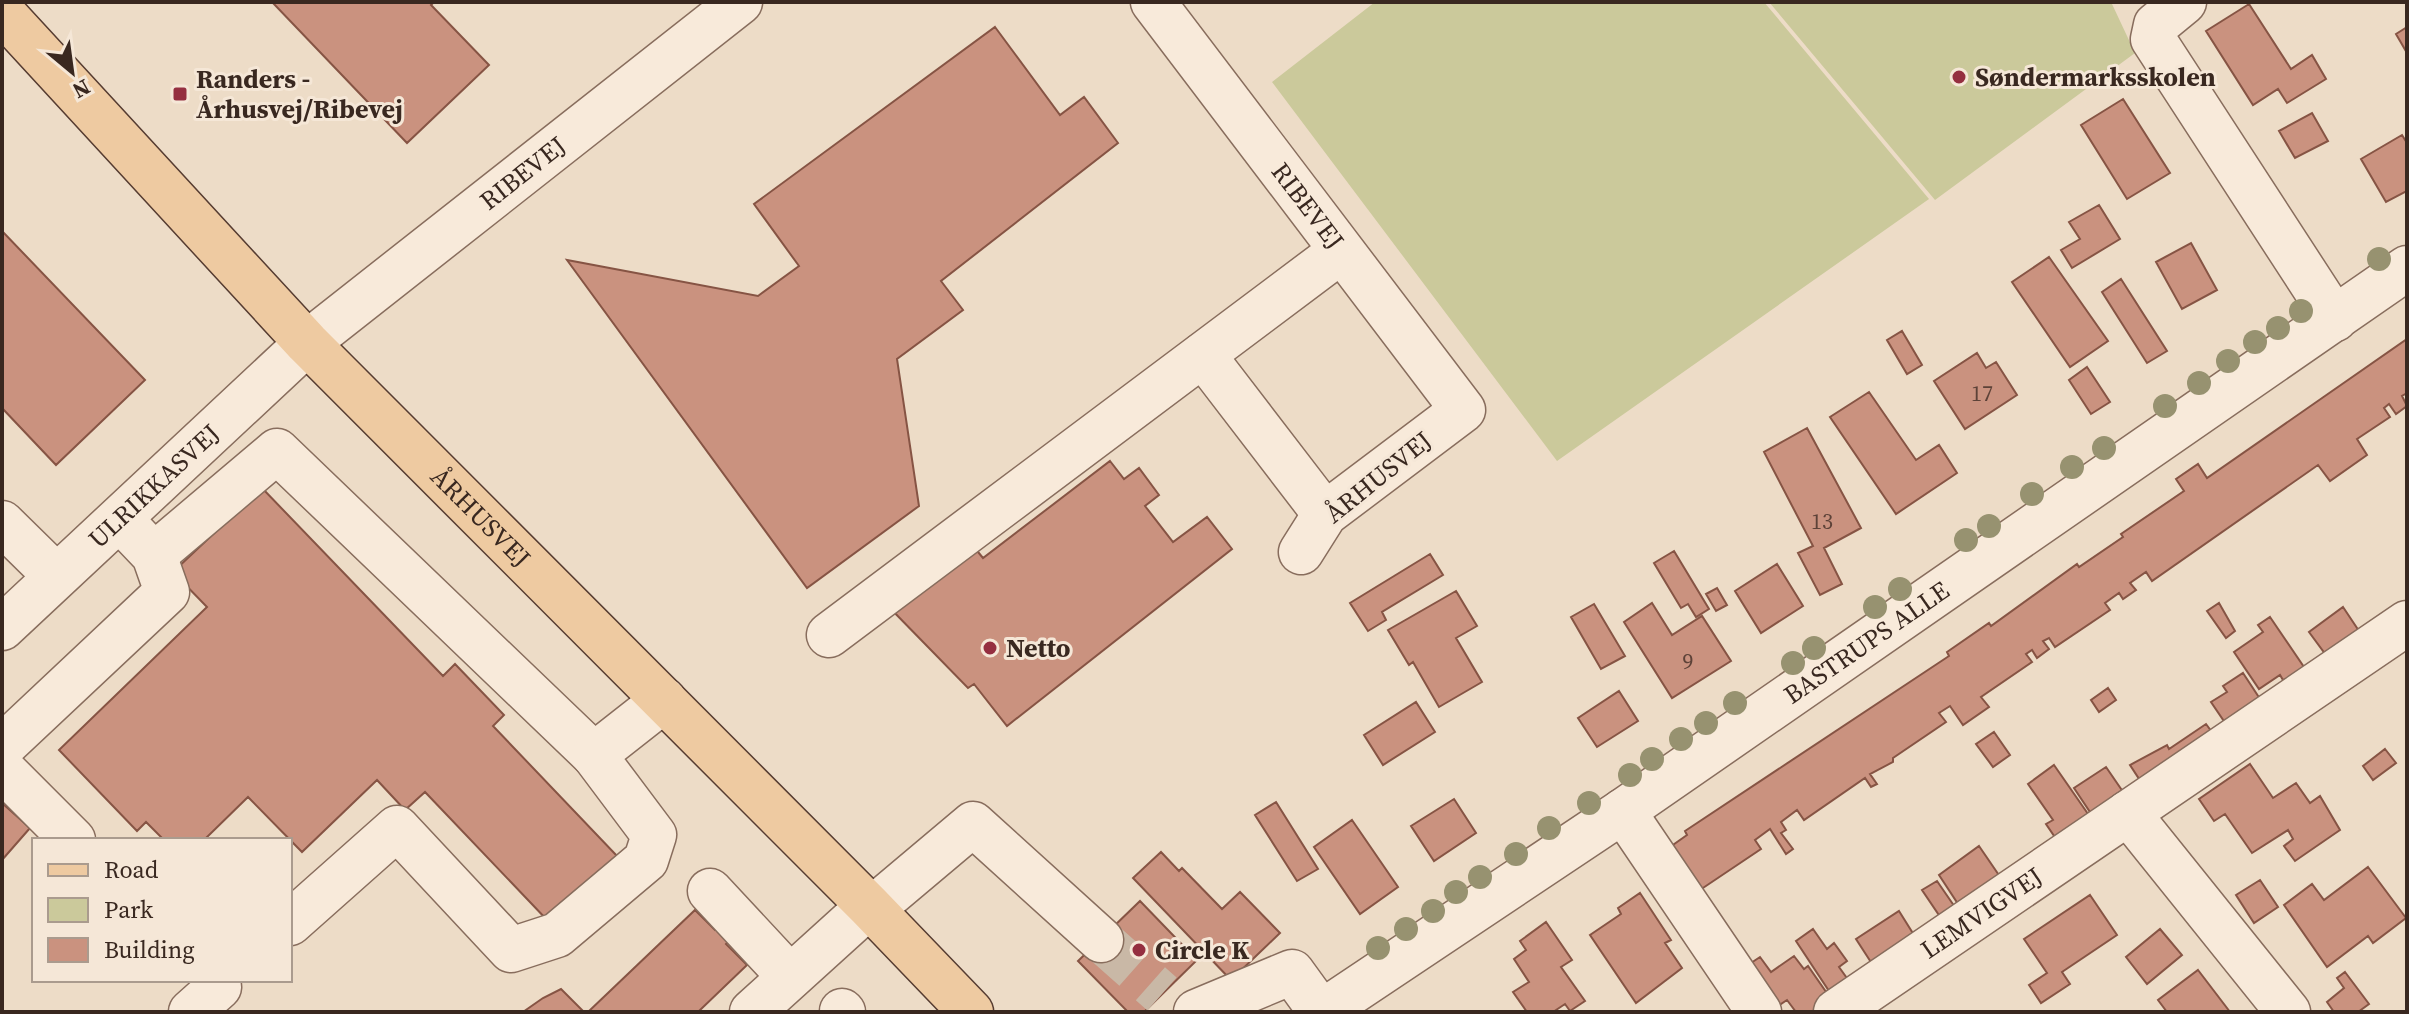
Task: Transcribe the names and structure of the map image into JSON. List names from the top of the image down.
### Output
{
  "streets": {
    "main road": ["ÅRHUSVEJ"],
    "street": [
      "RIBEVEJ",
      "ULRIKKASVEJ",
      "BASTRUPS ALLE",
      "LEMVIGVEJ"
    ]
  },
  "crossings": [
    ["RIBEVEJ", "ÅRHUSVEJ"],
    ["RIBEVEJ", "ULRIKKASVEJ"],
    ["ÅRHUSVEJ", "ULRIKKASVEJ"]
  ],
  "places": {
    "other": ["Søndermarksskolen", "Netto", "Circle K"],
    "transit": ["Randers - Århusvej/Ribevej"]
  },
  "house_numbers": ["17", "13", "9"],
  "legend": ["Road", "Park", "Building"],
  "north": "bottom right"
}
